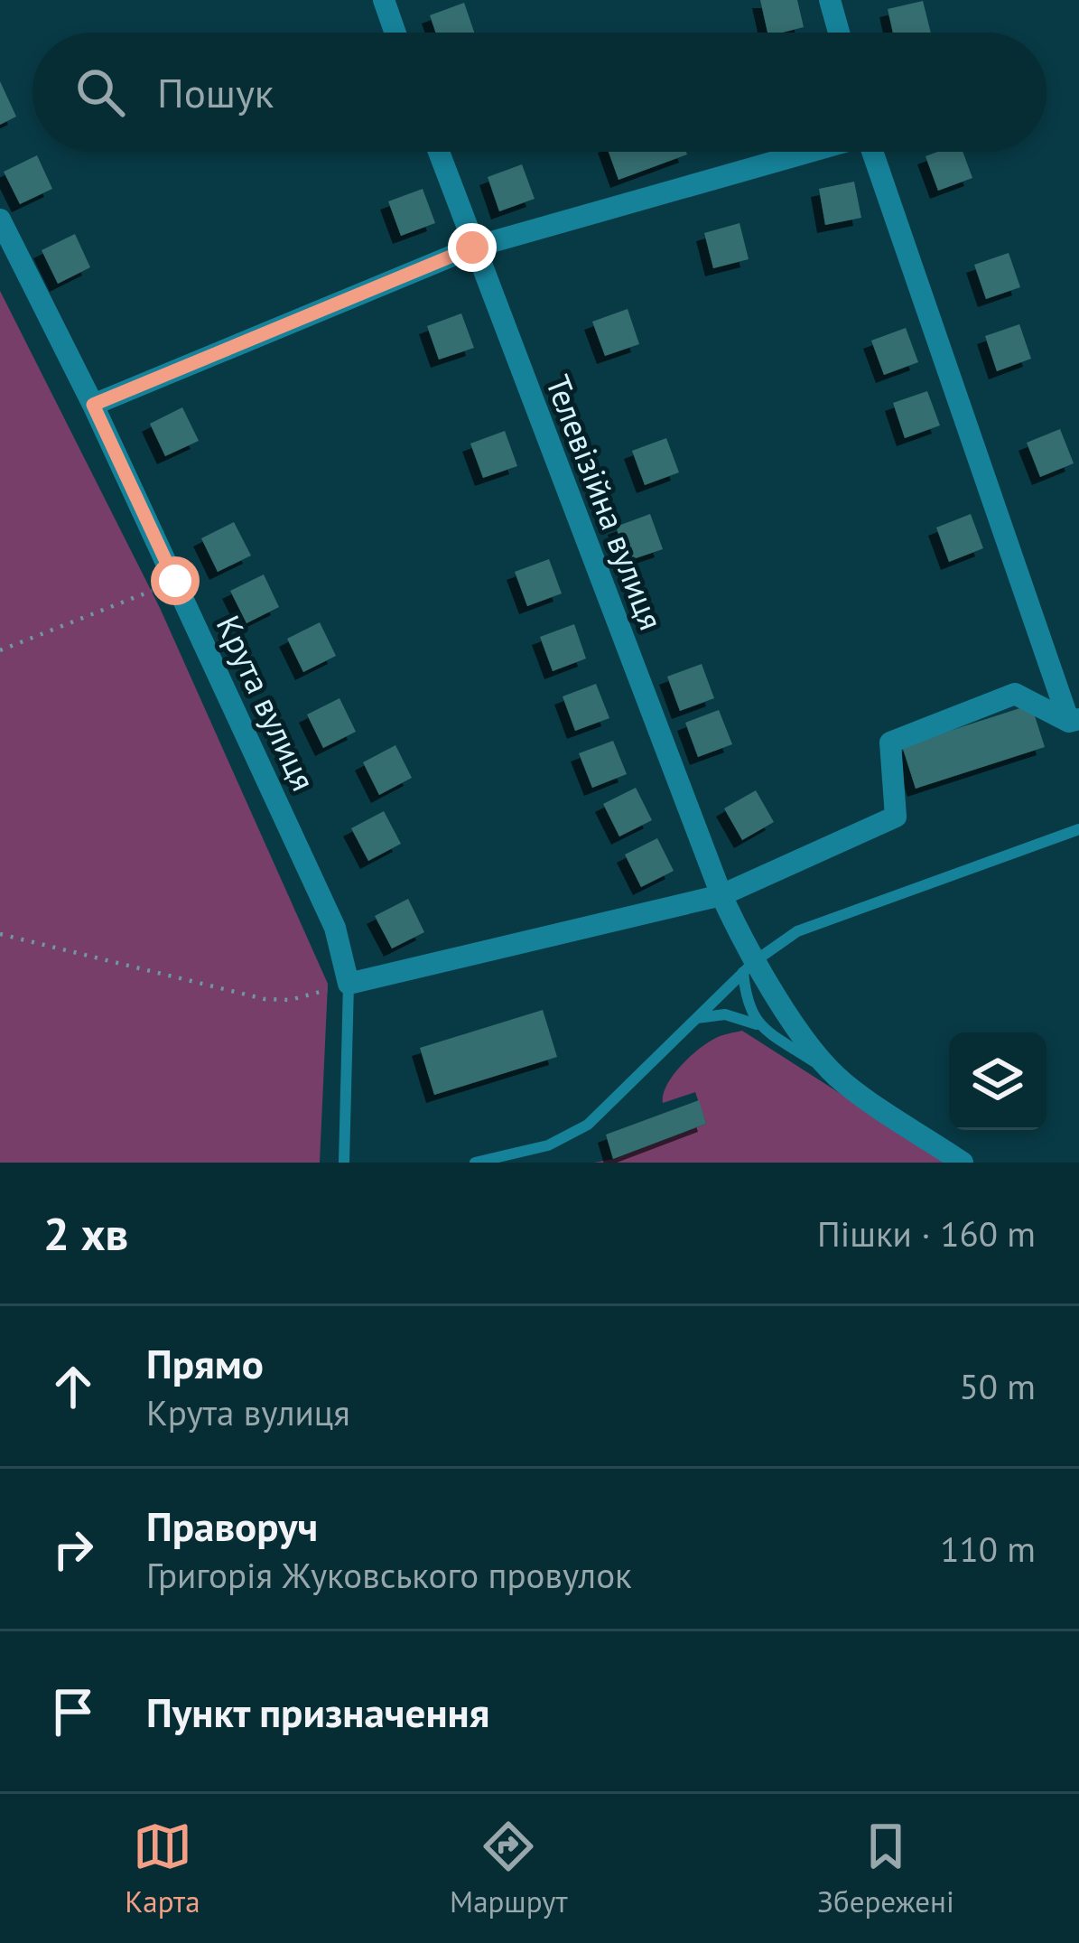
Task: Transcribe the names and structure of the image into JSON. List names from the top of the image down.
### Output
{
  "streets": {
    "street": ["Телевізійна вулиця", "Крута вулиця"]
  },
  "page": {
    "search": "Пошук",
    "heading": ["2 хв", "Пішки · 160 m"],
    "list": [
      ["Прямо", "Крута вулиця", "50 m"],
      ["Праворуч", "Григорія Жуковського провулок", "110 m"],
      "Пункт призначення"
    ],
    "nav": ["Карта", "Маршрут", "Збережені"]
  }
}
